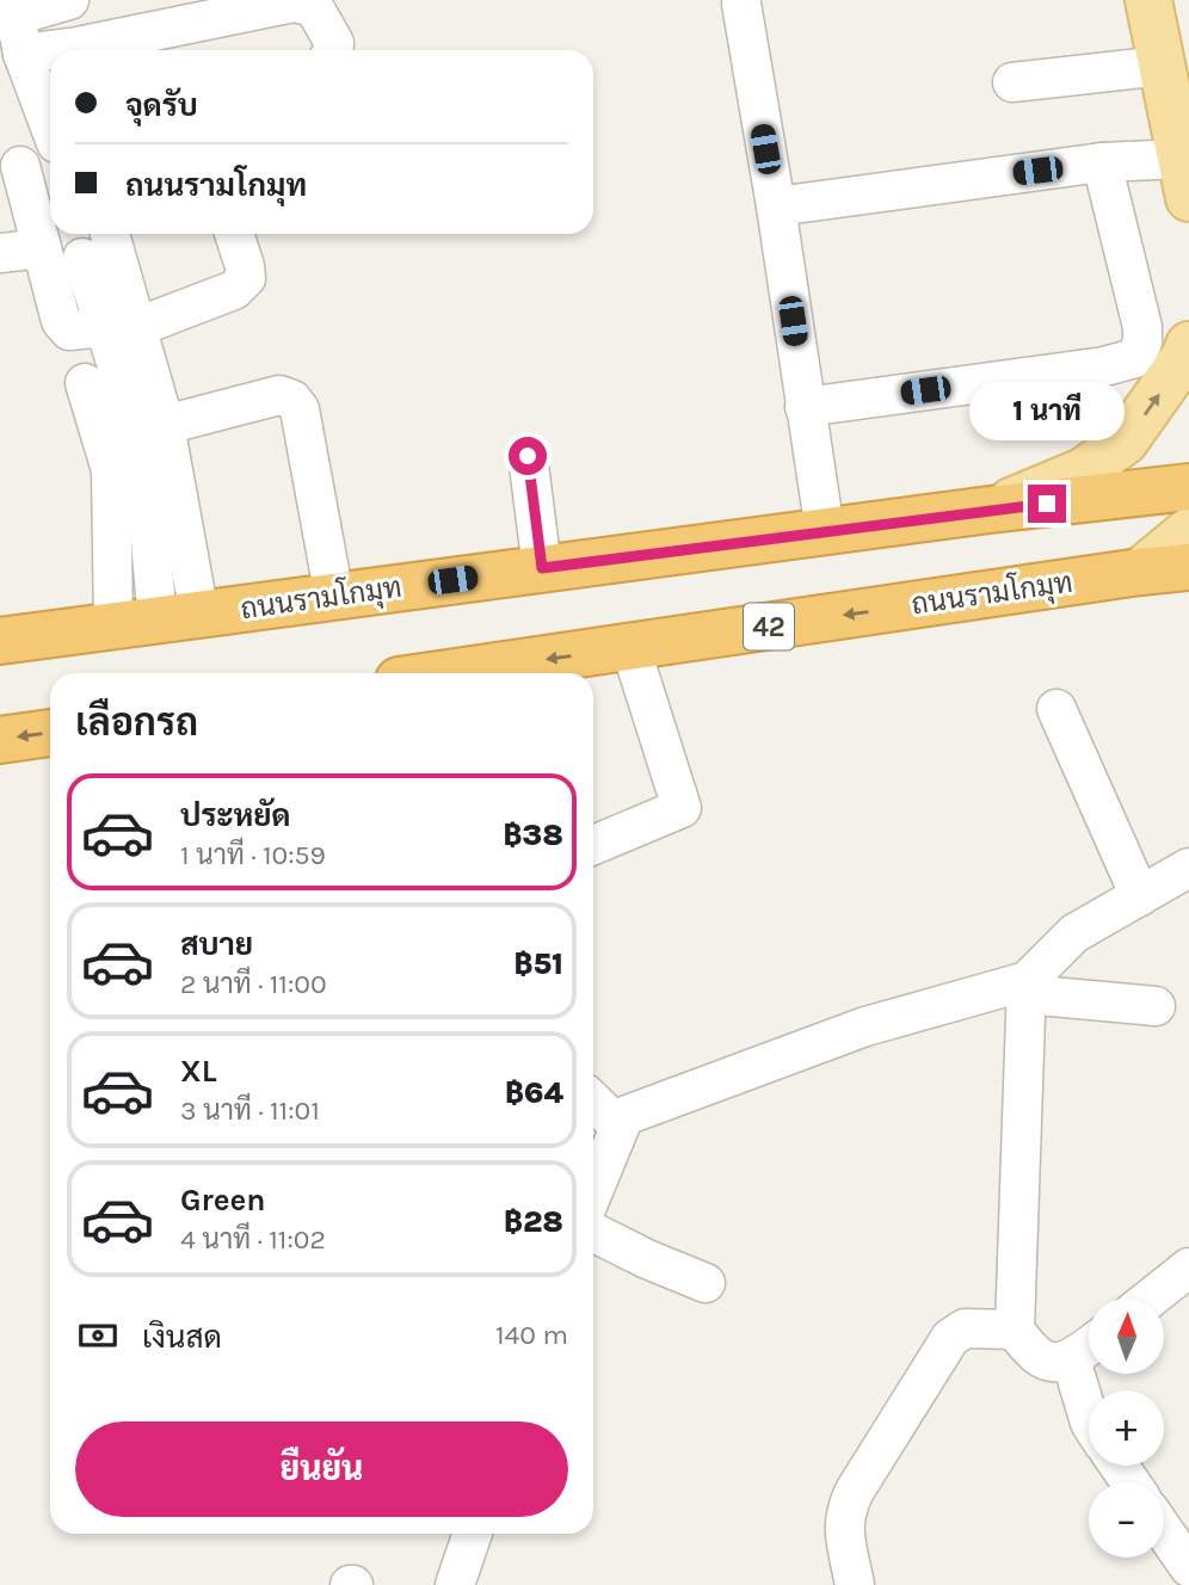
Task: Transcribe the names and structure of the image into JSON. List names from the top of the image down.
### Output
{
  "streets": {
    "highway": ["ถนนรามโกมุท", "42"]
  },
  "north": "top",
  "page": {
    "banner": ["จุดรับ", "ถนนรามโกมุท"],
    "bubble": "1 นาที",
    "heading": "เลือกรถ",
    "list": [
      {
        "name": "ประหยัด",
        "note": "1 นาที · 10:59",
        "value": "฿38"
      },
      {
        "name": "สบาย",
        "note": "2 นาที · 11:00",
        "value": "฿51"
      },
      {
        "name": "XL",
        "note": "3 นาที · 11:01",
        "value": "฿64"
      },
      {
        "name": "Green",
        "note": "4 นาที · 11:02",
        "value": "฿28"
      }
    ],
    "pay": ["เงินสด", "140 m"],
    "map_buttons": ["+", "−"],
    "buttons": "ยืนยัน"
  }
}
